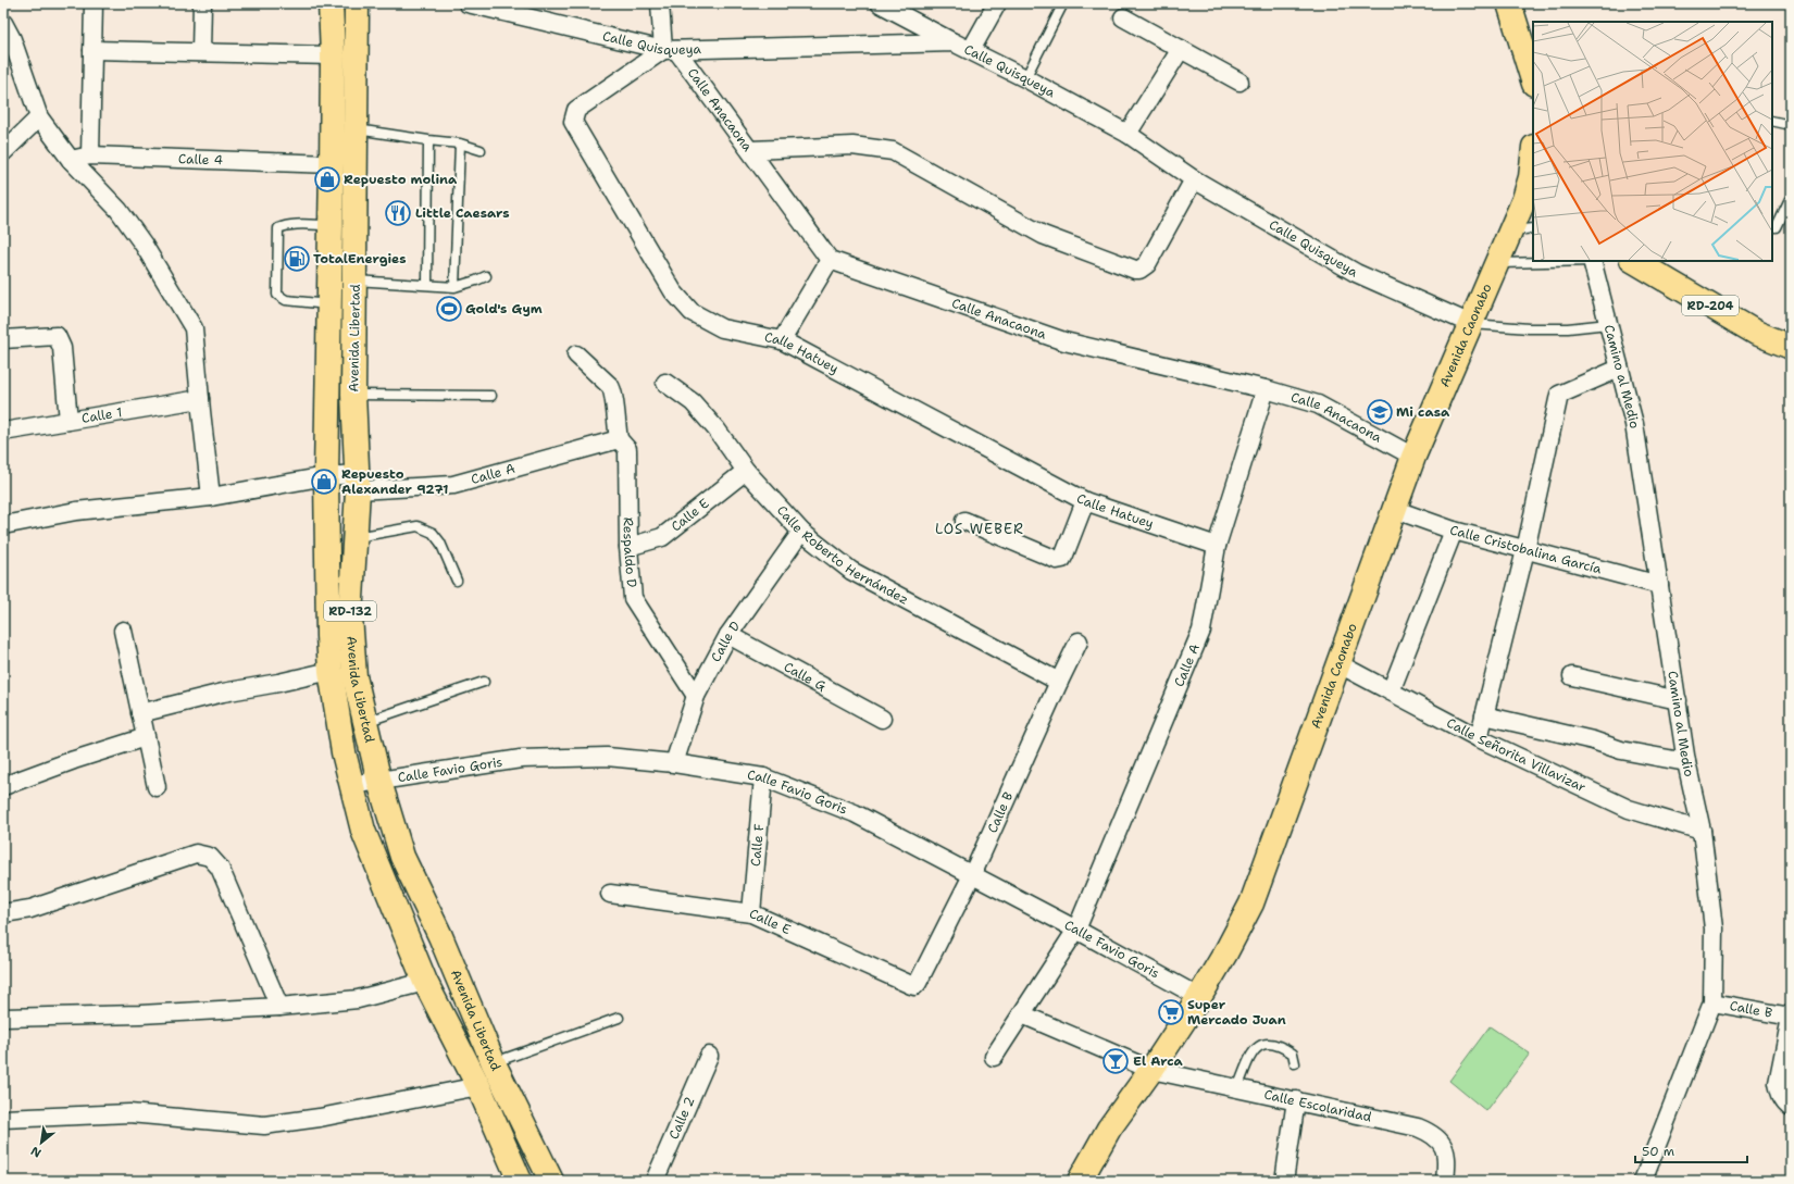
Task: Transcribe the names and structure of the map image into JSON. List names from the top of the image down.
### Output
{
  "streets": {
    "main road": [
      "RD-204",
      "Avenida Caonabo",
      "Avenida Libertad",
      "RD-132"
    ],
    "street": [
      "Calle Quisqueya",
      "Calle Anacaona",
      "Calle 4",
      "Calle Hatuey",
      "Camino al Medio",
      "Calle 1",
      "Calle A",
      "Calle E",
      "Calle Cristobalina García",
      "Respaldo D",
      "Calle Roberto Hernández",
      "Calle D",
      "Calle G",
      "Calle Señorita Villavizar",
      "Calle Favio Goris",
      "Calle B",
      "Calle F",
      "Calle Escolaridad",
      "Calle 2"
    ]
  },
  "crossings": [
    ["Calle Quisqueya", "Calle Anacaona"],
    ["Calle Quisqueya", "Avenida Caonabo"],
    ["Calle Quisqueya", "Calle Hatuey"],
    ["Calle Anacaona", "Avenida Caonabo"],
    ["Calle Anacaona", "Calle Hatuey"],
    ["Calle Anacaona", "Calle A"],
    ["Calle 4", "Avenida Libertad"],
    ["Avenida Caonabo", "Calle Cristobalina García"],
    ["Avenida Caonabo", "Calle Señorita Villavizar"],
    ["Avenida Caonabo", "Calle Favio Goris"],
    ["Avenida Caonabo", "Calle Escolaridad"],
    ["Avenida Libertad", "Calle A"],
    ["Avenida Libertad", "Calle Favio Goris"],
    ["Calle Hatuey", "Calle A"],
    ["Camino al Medio", "Calle Cristobalina García"],
    ["Camino al Medio", "Calle Señorita Villavizar"],
    ["Camino al Medio", "Calle B"],
    ["Calle A", "Respaldo D"],
    ["Calle A", "Calle Favio Goris"],
    ["Calle A", "Calle Escolaridad"],
    ["Calle E", "Respaldo D"],
    ["Calle E", "Calle Roberto Hernández"],
    ["Calle E", "Calle B"],
    ["Calle E", "Calle F"],
    ["Respaldo D", "Calle D"],
    ["Calle Roberto Hernández", "Calle D"],
    ["Calle Roberto Hernández", "Calle B"],
    ["Calle D", "Calle G"],
    ["Calle D", "Calle Favio Goris"],
    ["Calle Favio Goris", "Calle B"],
    ["Calle Favio Goris", "Calle F"]
  ],
  "districts": ["LOS WEBER"],
  "places": {
    "shop": ["Repuesto molina", "Repuesto Alexander 9271"],
    "restaurant": ["Little Caesars"],
    "fuel station": ["TotalEnergies"],
    "sports": ["Gold's Gym"],
    "school or university": ["Mi casa"],
    "supermarket": ["Super Mercado Juan"],
    "bar": ["El Arca"]
  },
  "scale_bar": "50 m",
  "north": "bottom left"
}
